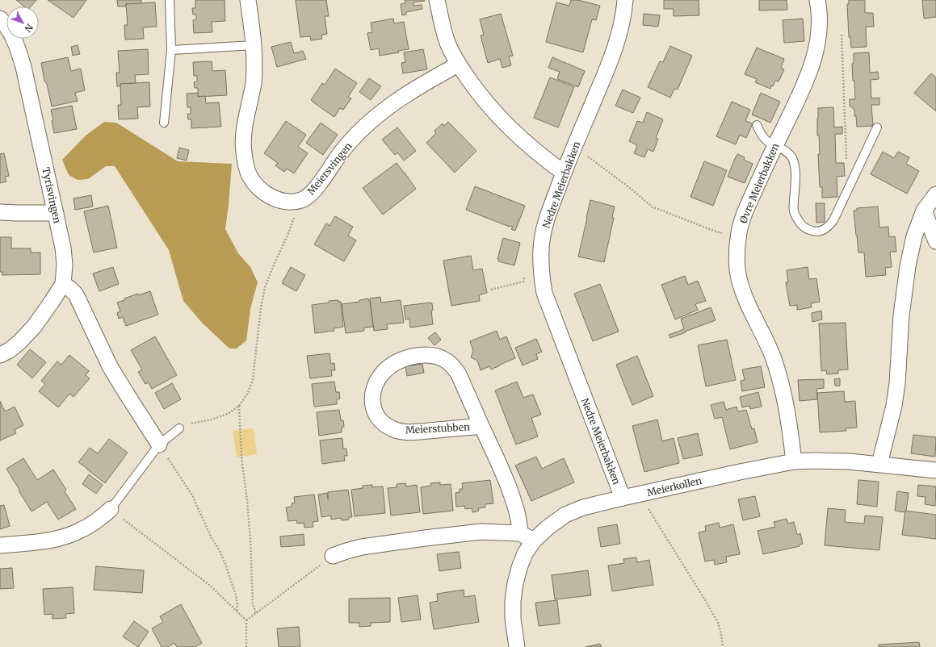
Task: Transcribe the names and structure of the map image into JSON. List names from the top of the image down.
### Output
{
  "streets": {
    "street": [
      "Meiersvingen",
      "Øvre Meierbakken",
      "Nedre Meierbakken",
      "Tyrisvingen",
      "Meierstubben",
      "Meierkollen"
    ]
  },
  "crossings": [
    ["Øvre Meierbakken", "Meierkollen"],
    ["Nedre Meierbakken", "Meierkollen"]
  ],
  "north": "bottom right"
}
